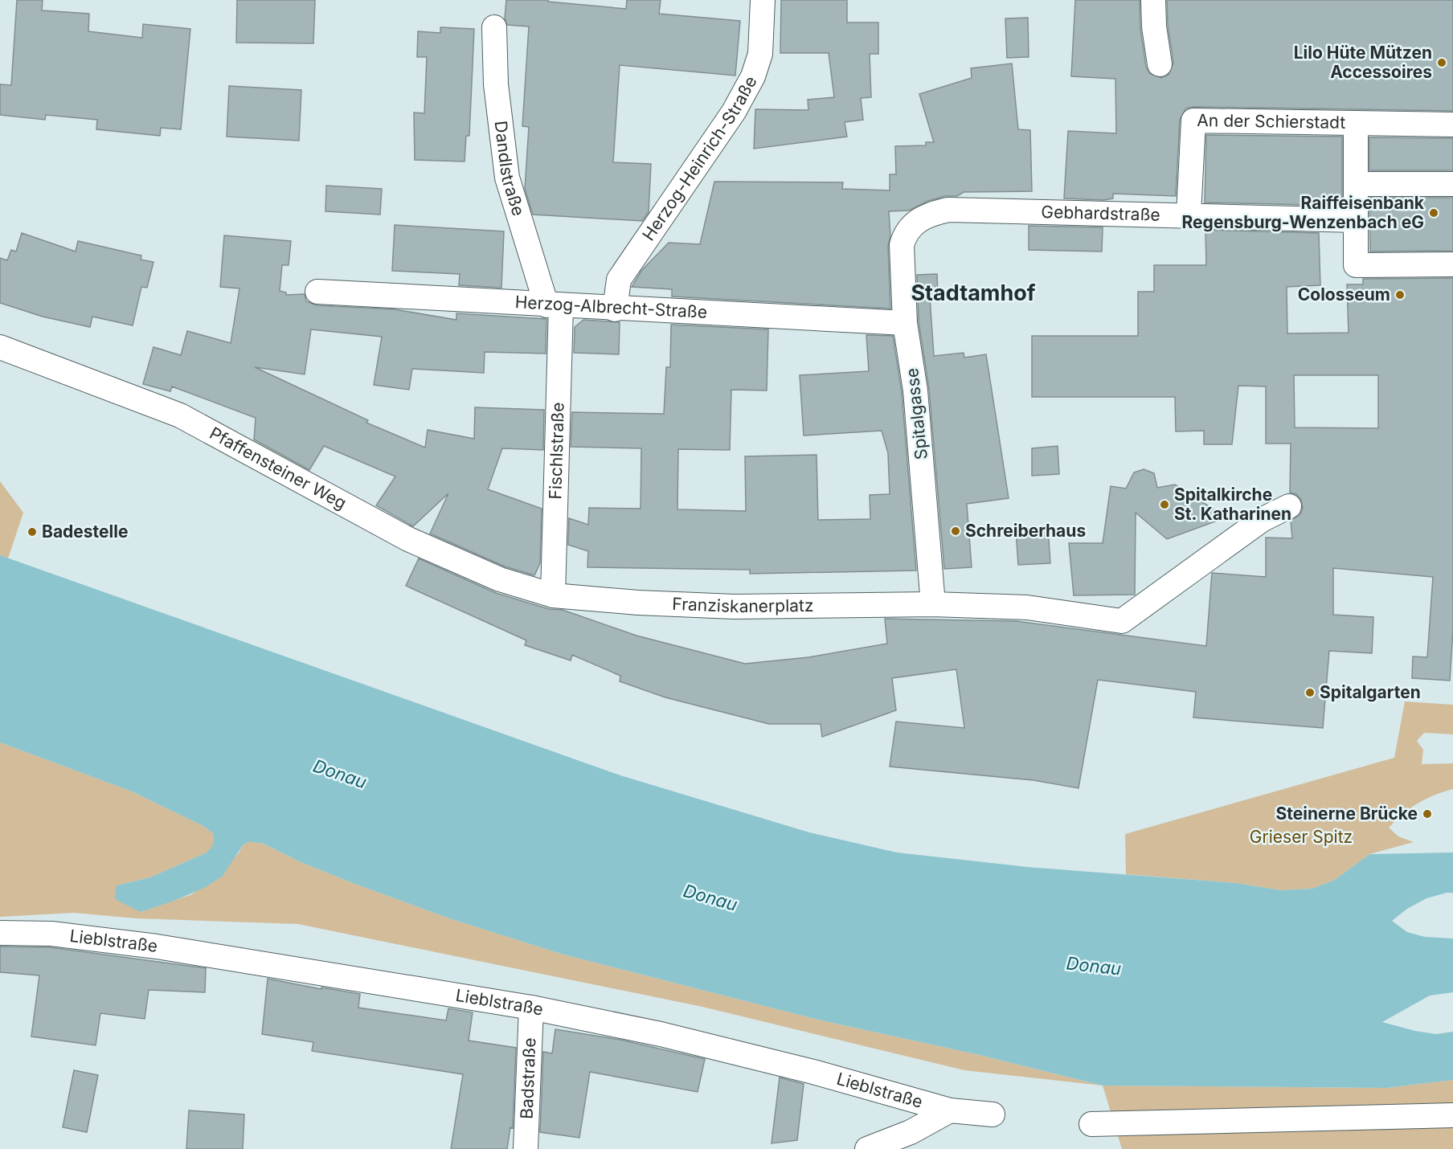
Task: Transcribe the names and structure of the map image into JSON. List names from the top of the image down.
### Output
{
  "streets": {
    "street": [
      "An der Schierstadt",
      "Herzog-Heinrich-Straße",
      "Dandlstraße",
      "Gebhardstraße",
      "Herzog-Albrecht-Straße",
      "Spitalgasse",
      "Fischlstraße",
      "Pfaffensteiner Weg",
      "Franziskanerplatz",
      "Lieblstraße",
      "Badstraße"
    ]
  },
  "crossings": [
    ["An der Schierstadt", "Gebhardstraße"],
    ["Herzog-Heinrich-Straße", "Herzog-Albrecht-Straße"],
    ["Dandlstraße", "Herzog-Albrecht-Straße"],
    ["Dandlstraße", "Fischlstraße"],
    ["Gebhardstraße", "Spitalgasse"],
    ["Herzog-Albrecht-Straße", "Spitalgasse"],
    ["Herzog-Albrecht-Straße", "Fischlstraße"],
    ["Spitalgasse", "Franziskanerplatz"],
    ["Fischlstraße", "Pfaffensteiner Weg"],
    ["Fischlstraße", "Franziskanerplatz"],
    ["Pfaffensteiner Weg", "Franziskanerplatz"],
    ["Lieblstraße", "Badstraße"]
  ],
  "districts": ["Stadtamhof"],
  "water": ["Donau"],
  "parks": ["Grieser Spitz"],
  "places": [
    "Lilo Hüte Mützen Accessoires",
    "Raiffeisenbank Regensburg-Wenzenbach eG",
    "Colosseum",
    "Spitalkirche St. Katharinen",
    "Schreiberhaus",
    "Badestelle",
    "Spitalgarten",
    "Steinerne Brücke"
  ]
}
